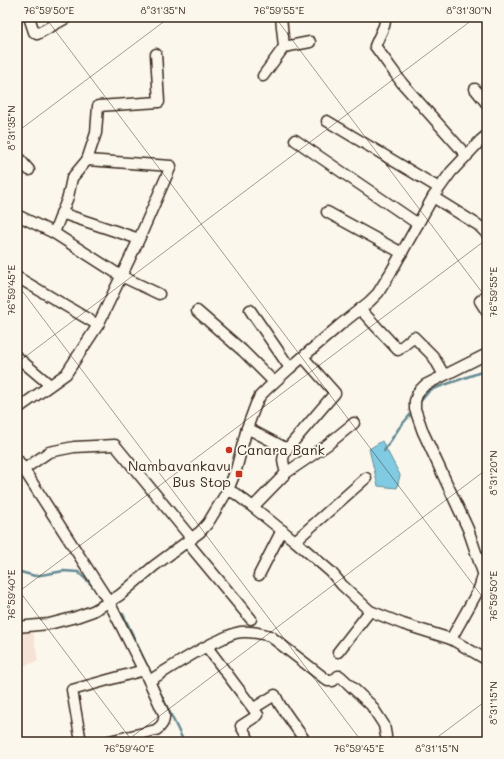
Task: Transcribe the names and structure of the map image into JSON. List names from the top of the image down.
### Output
{
  "places": {
    "other": ["Canara Bank"],
    "transit": ["Nambavankavu Bus Stop"]
  },
  "coordinates": [
    "76°59'50\"E",
    "8°31'35\"N",
    "76°59'55\"E",
    "8°31'30\"N",
    "76°59'45\"E",
    "8°31'20\"N",
    "76°59'40\"E",
    "8°31'15\"N"
  ]
}
